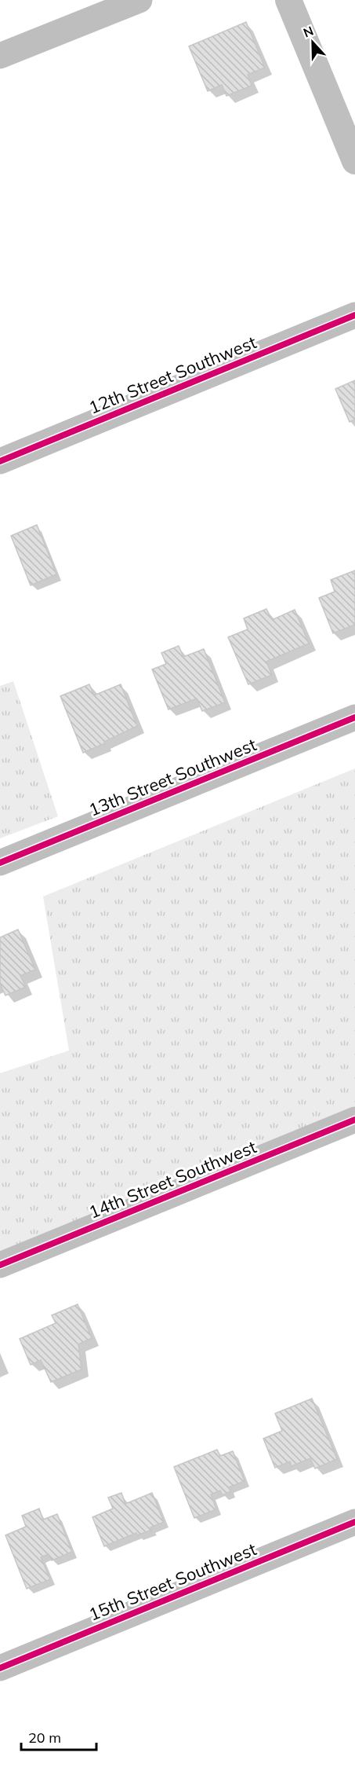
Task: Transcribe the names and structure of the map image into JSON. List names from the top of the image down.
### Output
{
  "streets": {
    "street": [
      "12th Street Southwest",
      "13th Street Southwest",
      "14th Street Southwest",
      "15th Street Southwest"
    ]
  },
  "scale_bar": "20 m",
  "north": "top"
}
